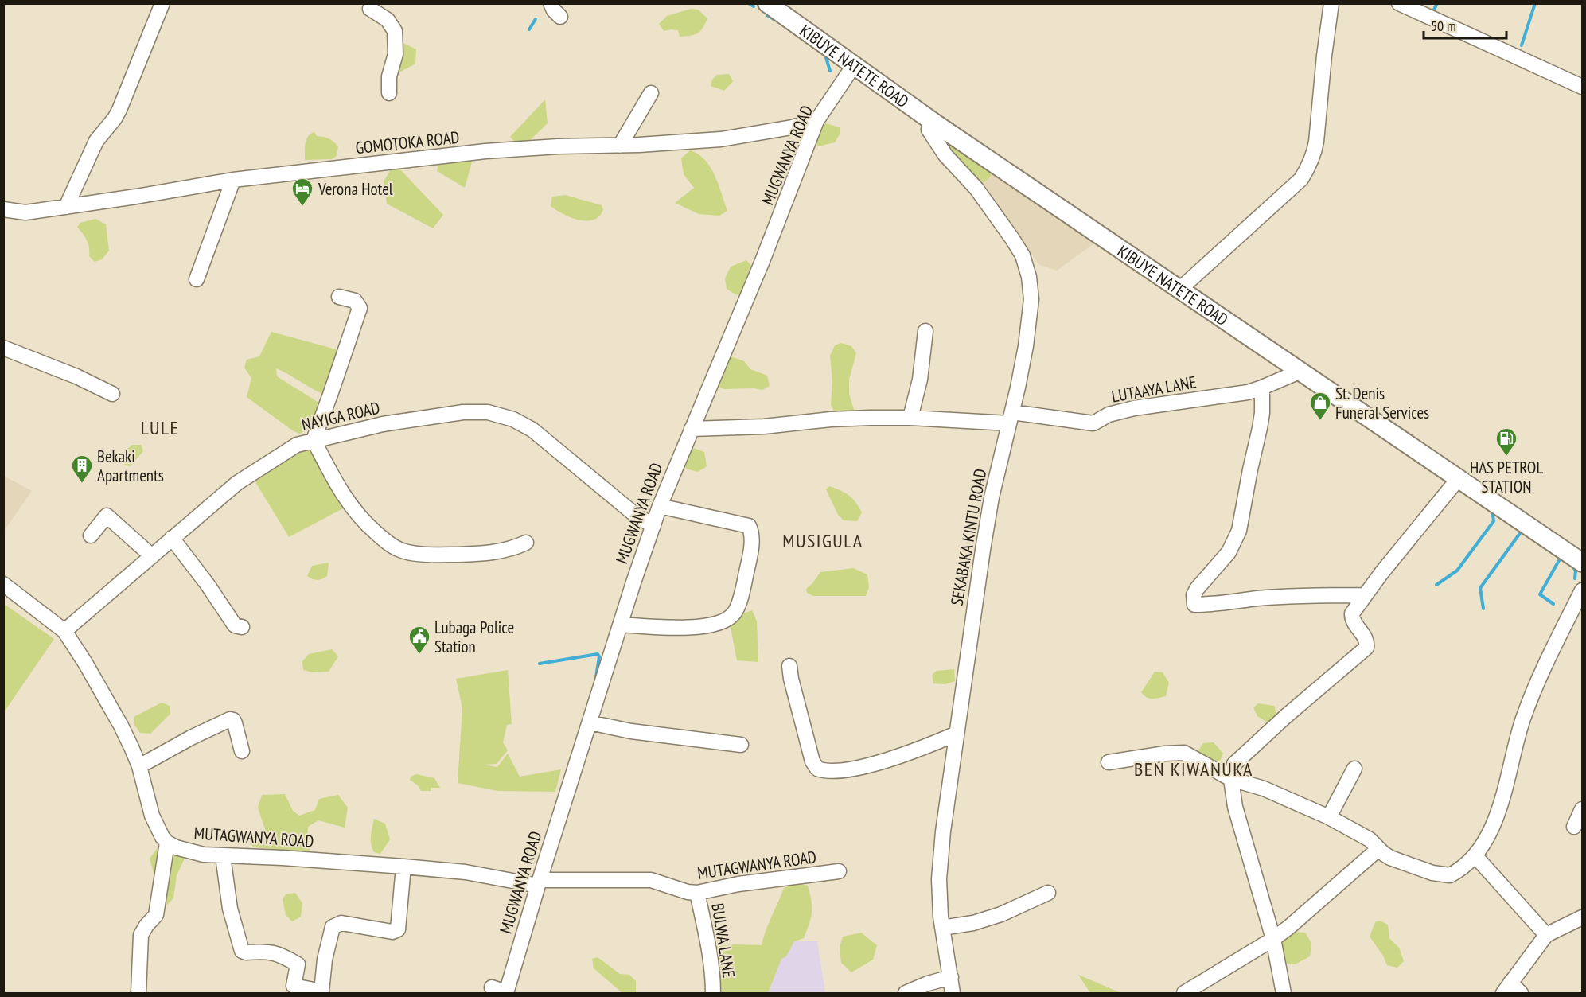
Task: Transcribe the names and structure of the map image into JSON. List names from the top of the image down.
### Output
{
  "streets": {
    "main road": ["KIBUYE NATETE ROAD"],
    "street": [
      "GOMOTOKA ROAD",
      "MUGWANYA ROAD",
      "LUTAAYA LANE",
      "NAYIGA ROAD",
      "SEKABAKA KINTU ROAD",
      "MUTAGWANYA ROAD",
      "BULWA LANE"
    ]
  },
  "crossings": [
    ["KIBUYE NATETE ROAD", "MUGWANYA ROAD"],
    ["KIBUYE NATETE ROAD", "LUTAAYA LANE"],
    ["KIBUYE NATETE ROAD", "SEKABAKA KINTU ROAD"],
    ["GOMOTOKA ROAD", "MUGWANYA ROAD"],
    ["MUGWANYA ROAD", "LUTAAYA LANE"],
    ["MUGWANYA ROAD", "NAYIGA ROAD"],
    ["MUGWANYA ROAD", "MUTAGWANYA ROAD"],
    ["LUTAAYA LANE", "SEKABAKA KINTU ROAD"],
    ["MUTAGWANYA ROAD", "BULWA LANE"]
  ],
  "districts": ["LULE", "MUSIGULA", "BEN KIWANUKA"],
  "places": {
    "hotel": ["Verona Hotel"],
    "shop": ["St. Denis Funeral Services"],
    "fuel station": ["HAS PETROL STATION"],
    "building": ["Bekaki Apartments"],
    "public building": ["Lubaga Police Station"]
  },
  "scale_bar": "50 m"
}
